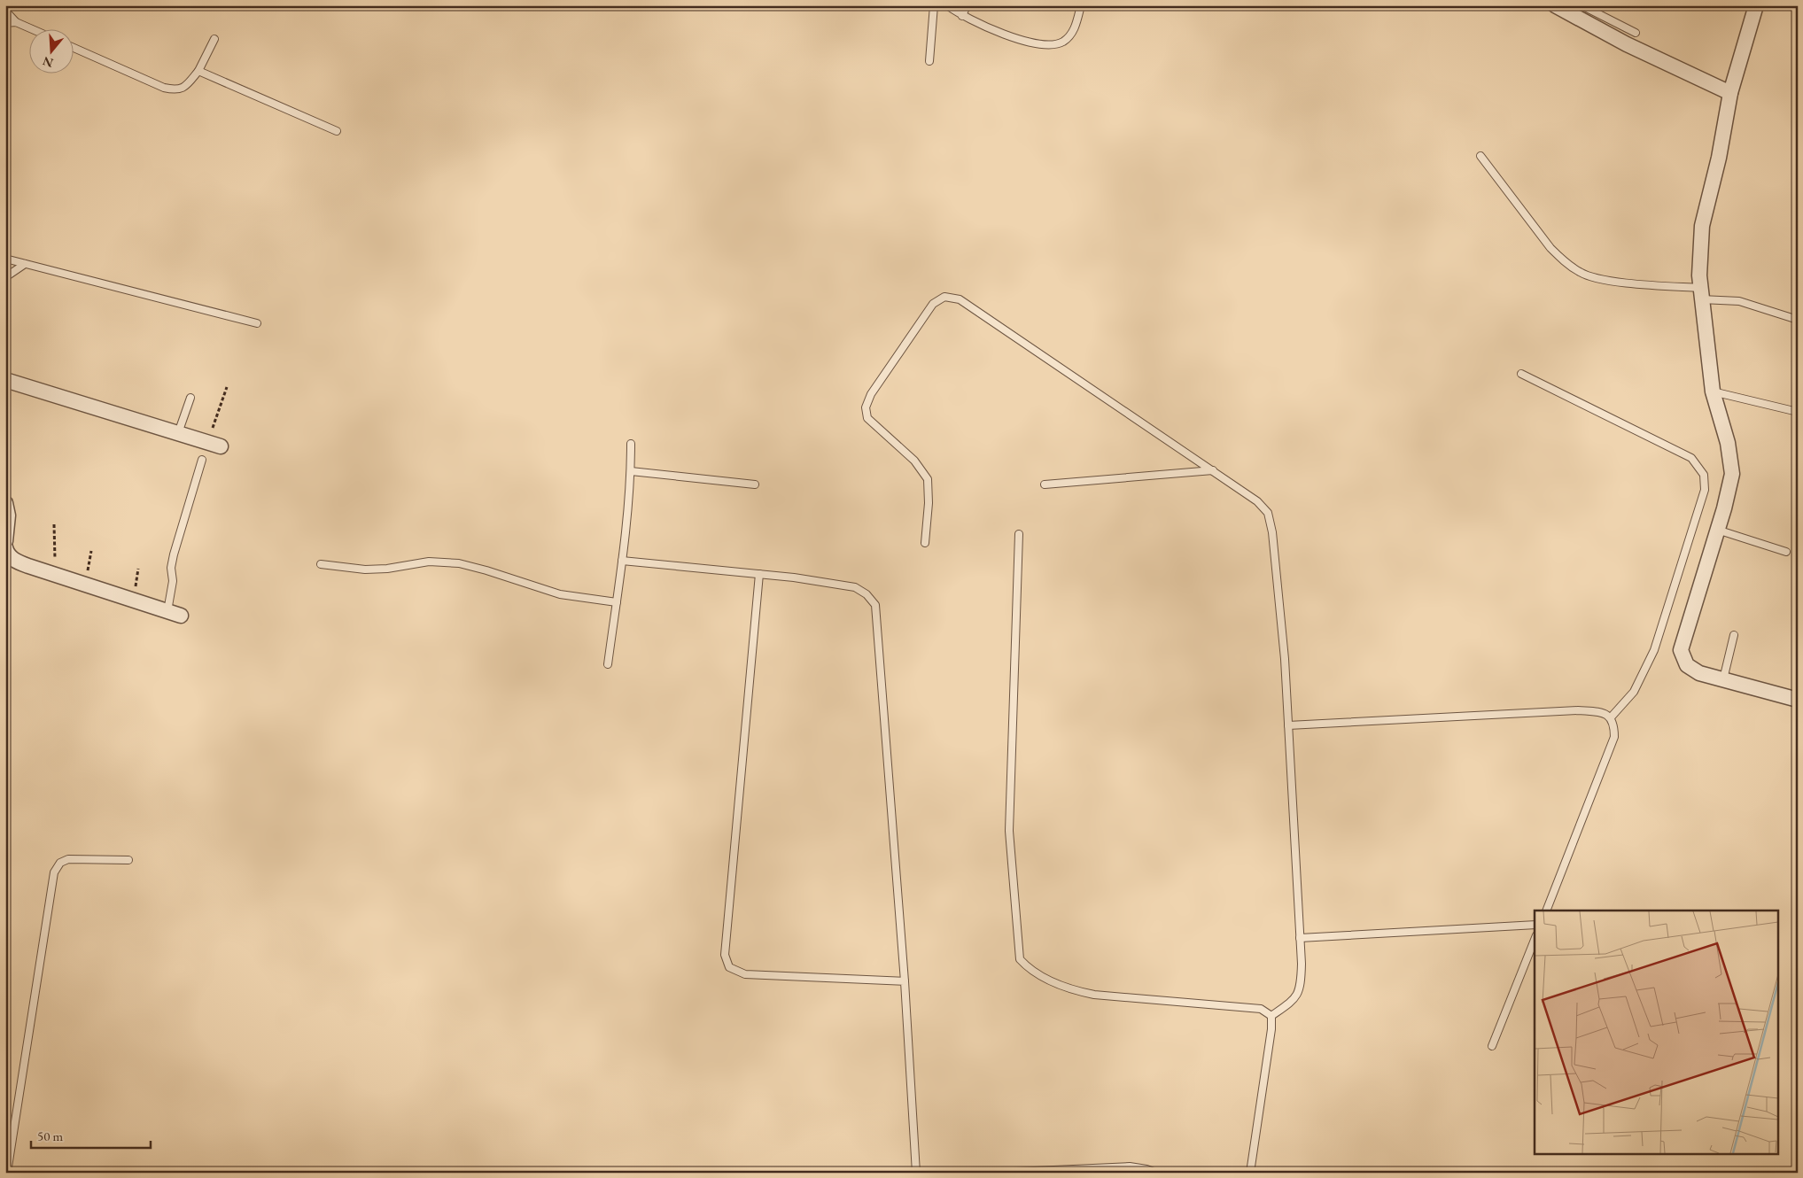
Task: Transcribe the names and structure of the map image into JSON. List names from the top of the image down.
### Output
{
  "scale_bar": "50 m",
  "north": "bottom"
}
